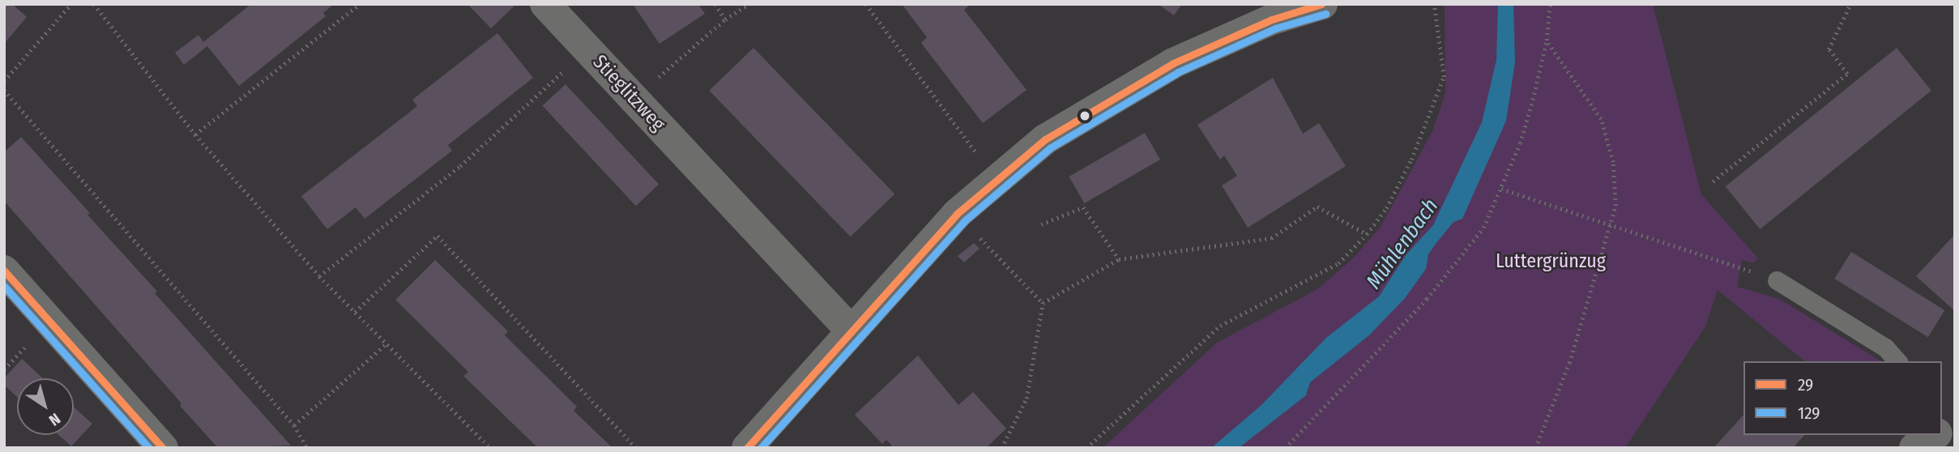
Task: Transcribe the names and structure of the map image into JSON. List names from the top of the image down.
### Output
{
  "streets": {
    "street": ["Stieglitzweg"]
  },
  "water": ["Mühlenbach"],
  "parks": ["Luttergrünzug"],
  "lines": ["transit line 29", "transit line 129"],
  "legend": ["29", "129"],
  "north": "bottom right"
}
